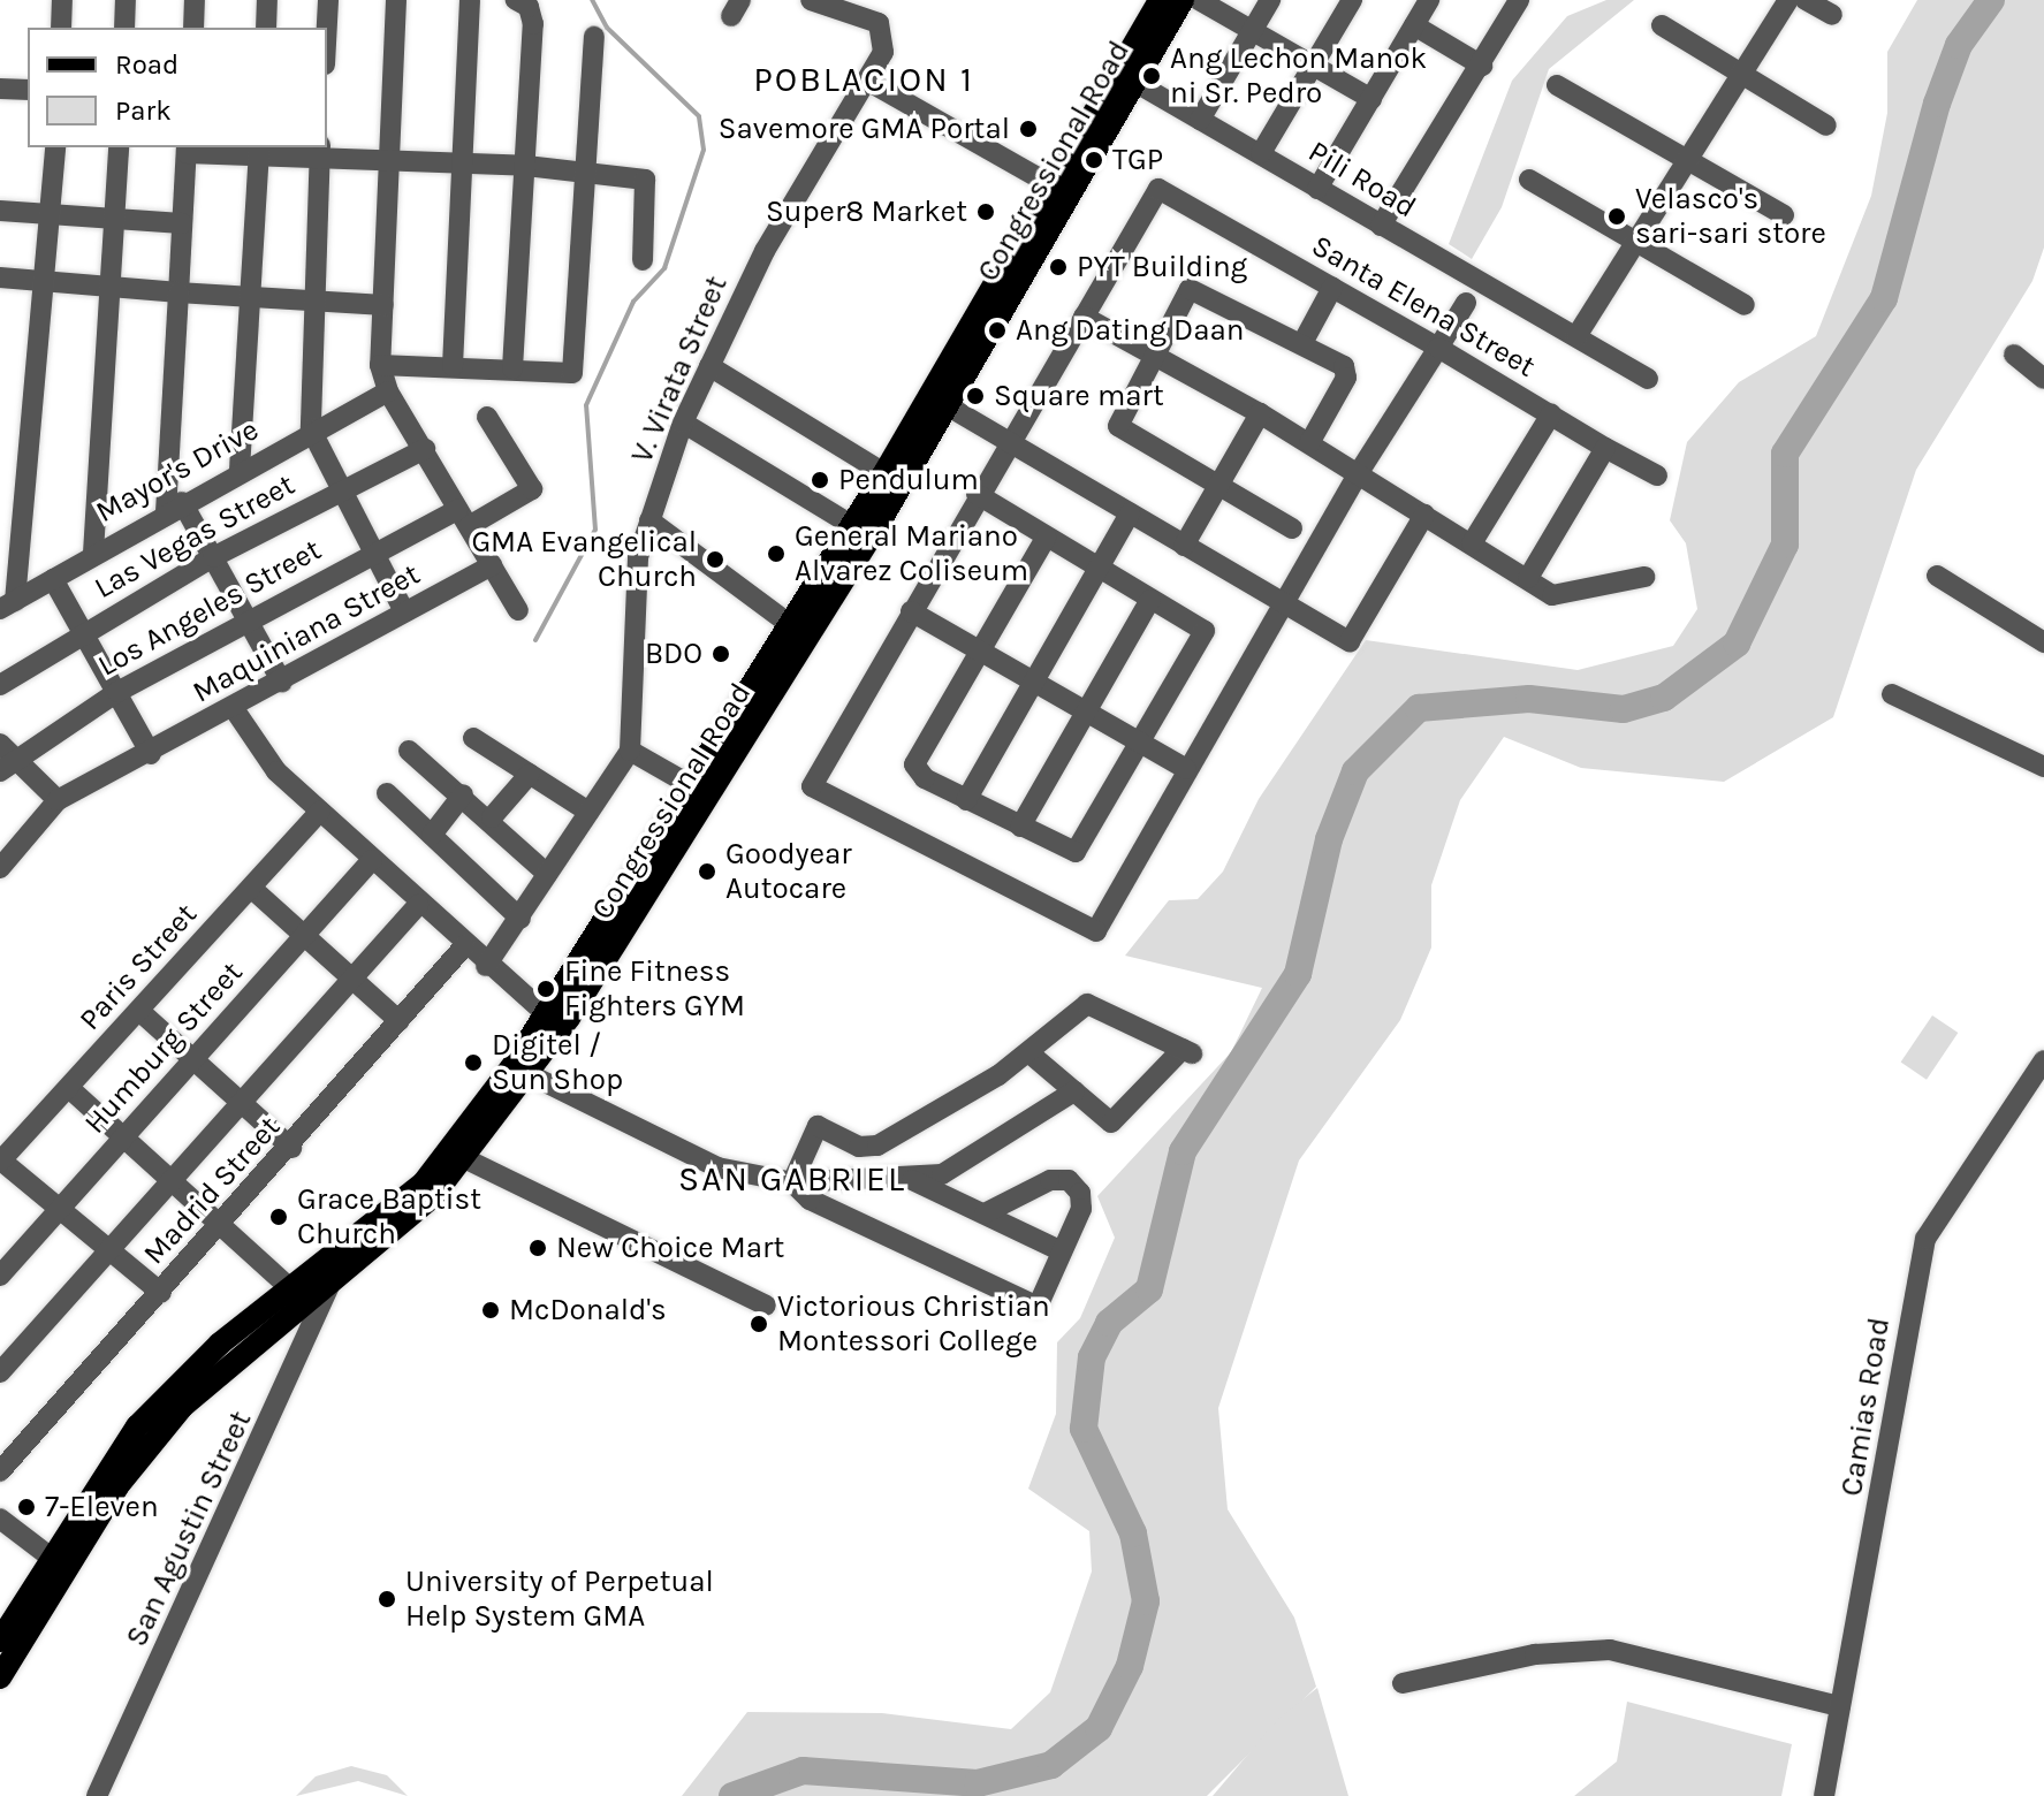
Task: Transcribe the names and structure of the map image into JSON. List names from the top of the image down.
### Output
{
  "streets": {
    "main road": ["Congressional Road"],
    "street": [
      "Pili Road",
      "Santa Elena Street",
      "V. Virata Street",
      "Mayor's Drive",
      "Las Vegas Street",
      "Los Angeles Street",
      "Maquiniana Street",
      "Paris Street",
      "Humburg Street",
      "Madrid Street",
      "Camias Road",
      "San Agustin Street"
    ]
  },
  "crossings": [
    ["Congressional Road", "Pili Road"],
    ["Congressional Road", "San Agustin Street"]
  ],
  "districts": ["POBLACION 1", "SAN GABRIEL"],
  "places": [
    "Ang Lechon Manok ni Sr. Pedro",
    "Savemore GMA Portal",
    "TGP",
    "Super8 Market",
    "Velasco's sari-sari store",
    "PYT Building",
    "Ang Dating Daan",
    "Square mart",
    "Pendulum",
    "General Mariano Alvarez Coliseum",
    "GMA Evangelical Church",
    "BDO",
    "Goodyear Autocare",
    "Fine Fitness Fighters GYM",
    "Digitel / Sun Shop",
    "Grace Baptist Church",
    "New Choice Mart",
    "McDonald's",
    "Victorious Christian Montessori College",
    "7-Eleven",
    "University of Perpetual Help System GMA"
  ],
  "legend": ["Road", "Park"]
}
